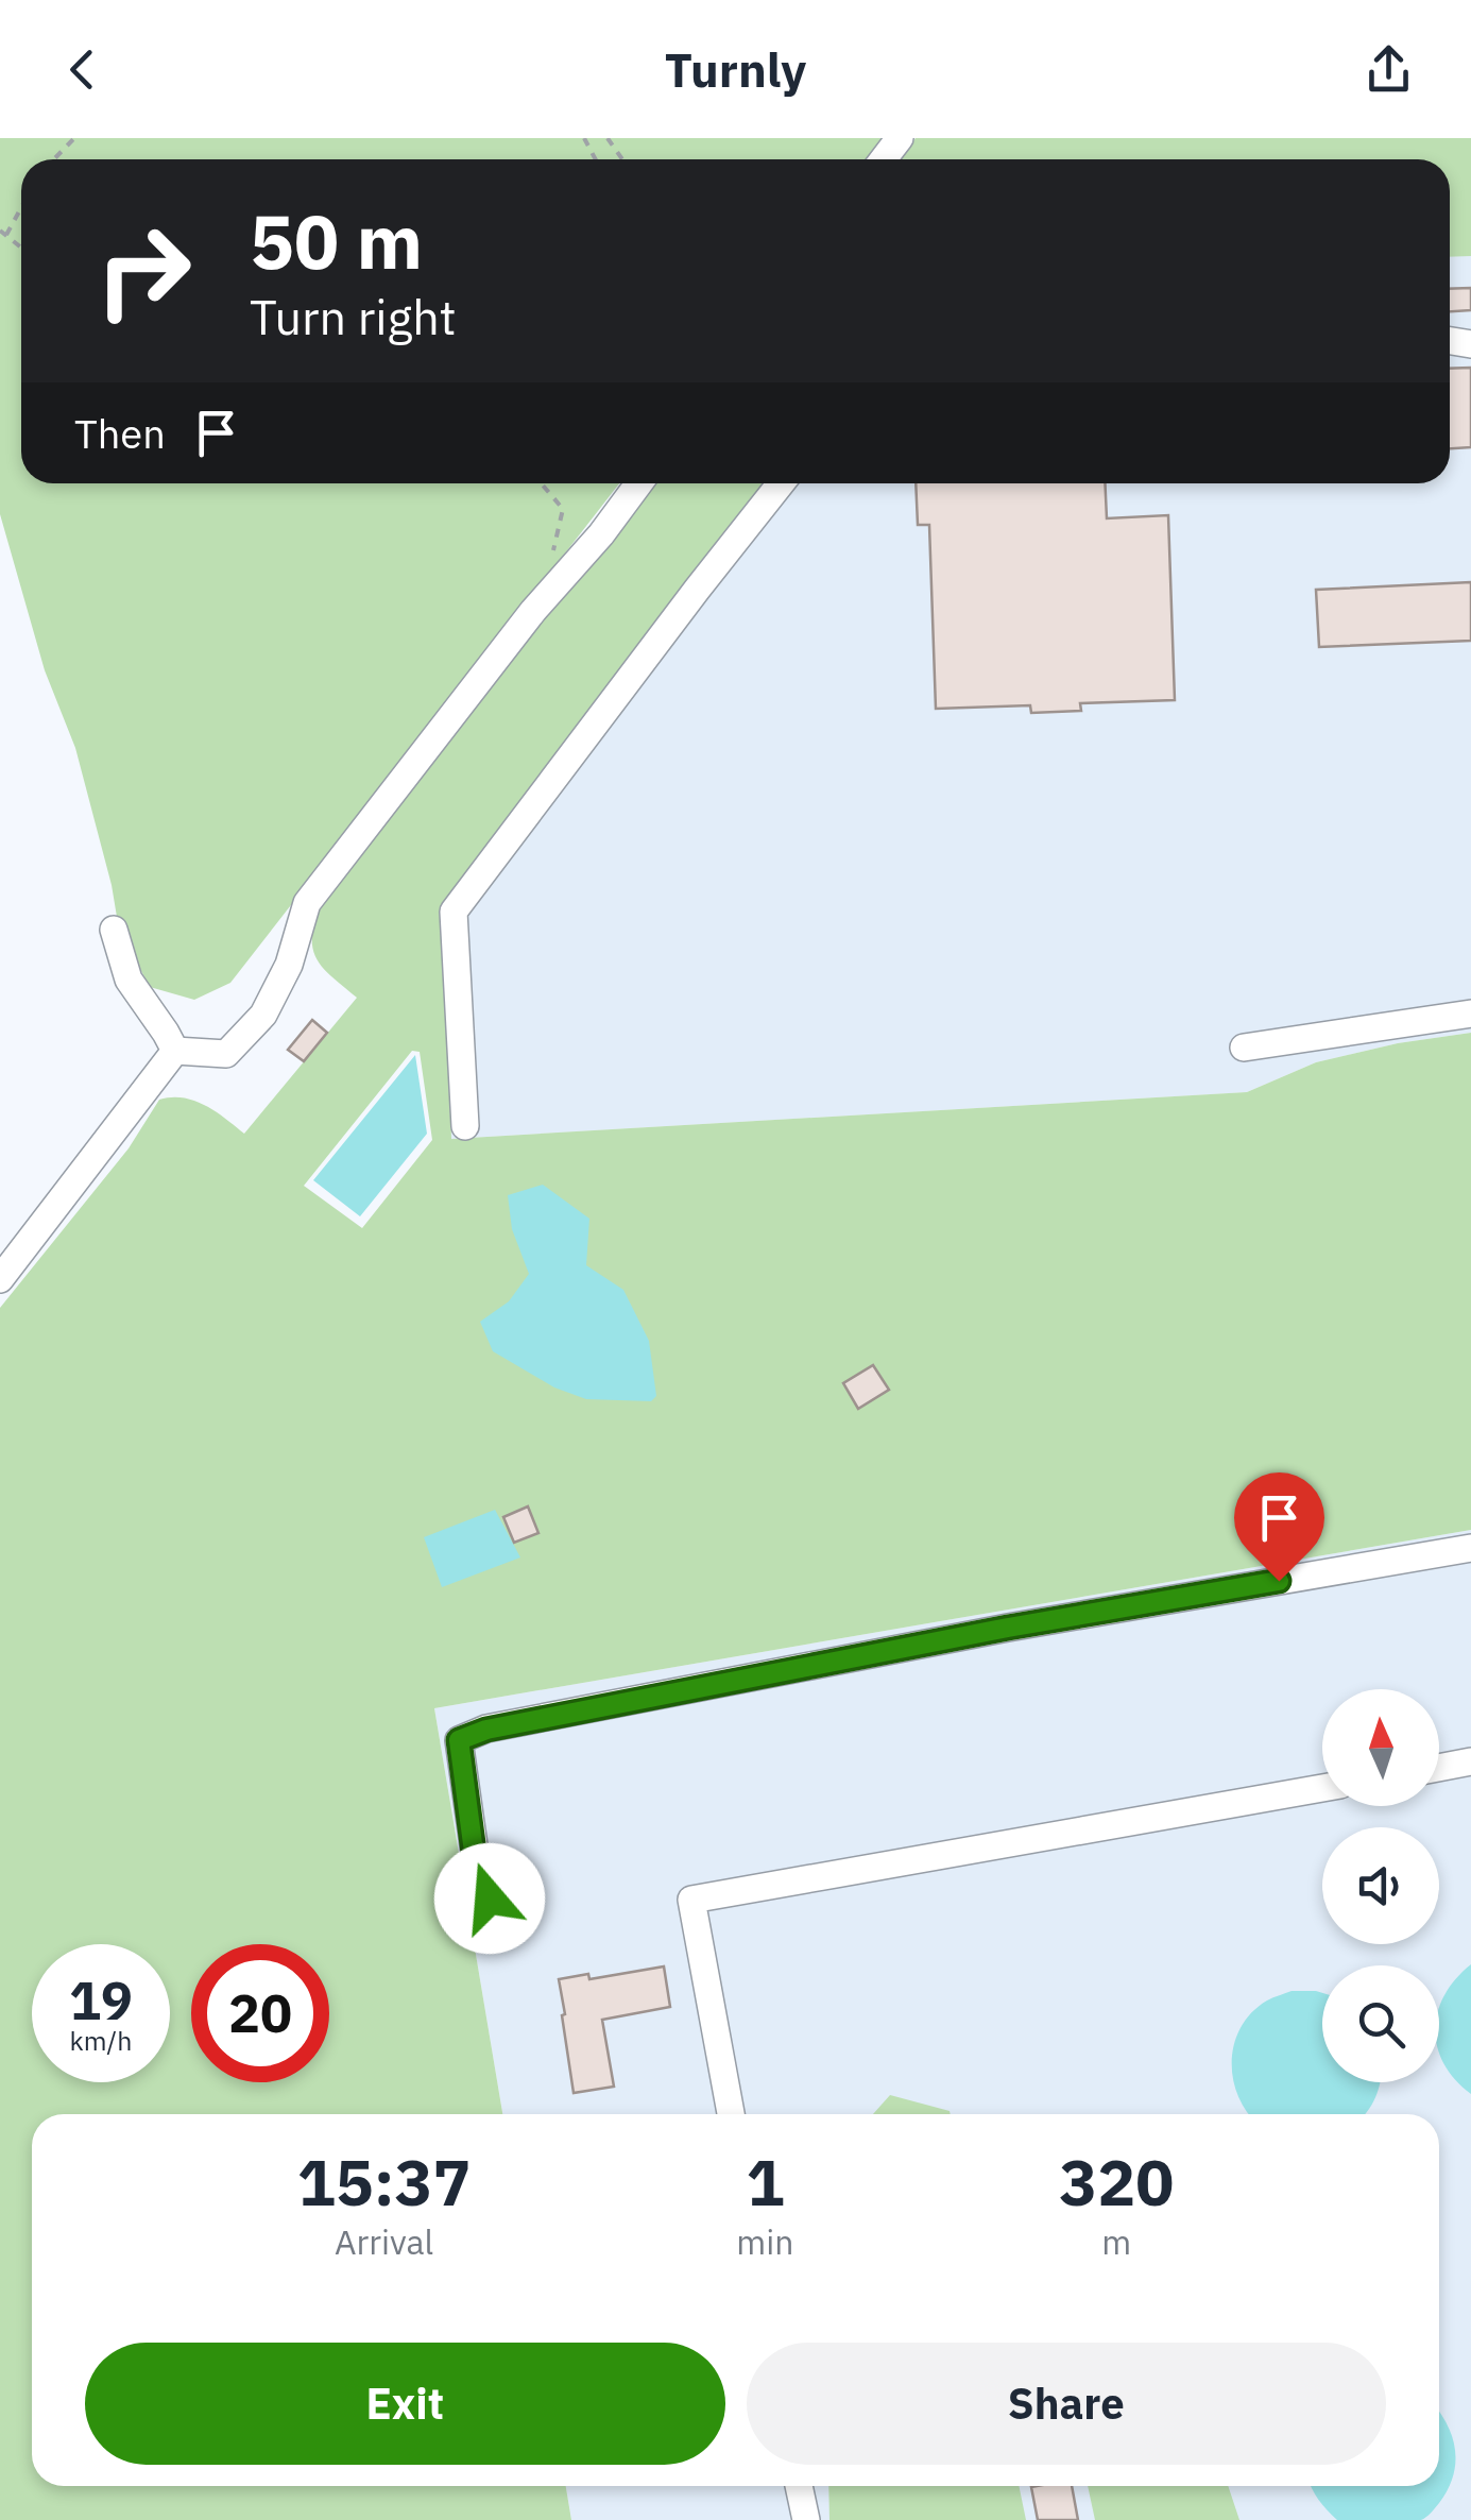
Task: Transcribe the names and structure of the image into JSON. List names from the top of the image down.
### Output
{
  "north": "top",
  "page": {
    "header": "Turnly",
    "turn": ["50 m", "Turn right"],
    "then": "Then",
    "speed": "19 km/h",
    "limit": "20",
    "eta": [
      "15:37",
      "Arrival",
      "1",
      "min",
      "320",
      "m"
    ],
    "buttons": ["Exit", "Share"]
  }
}
